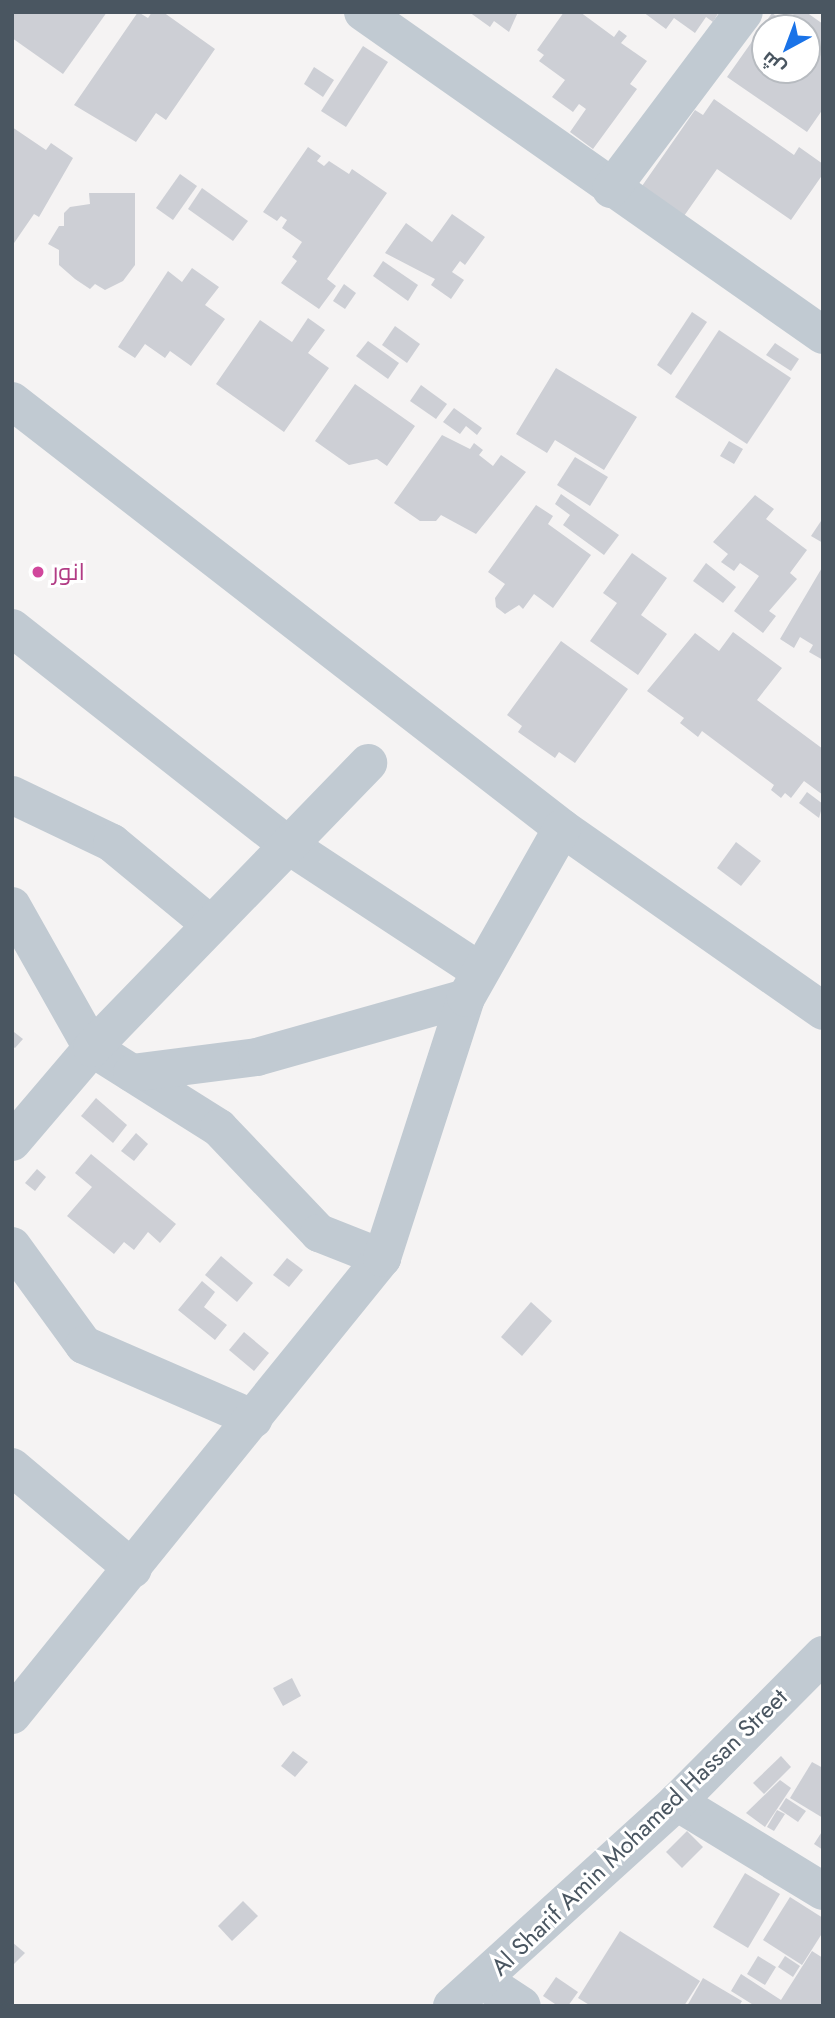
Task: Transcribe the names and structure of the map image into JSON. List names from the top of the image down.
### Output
{
  "streets": {
    "street": ["Al Sharif Amin Mohamed Hassan Street"]
  },
  "places": ["انور"],
  "north": "bottom left"
}
